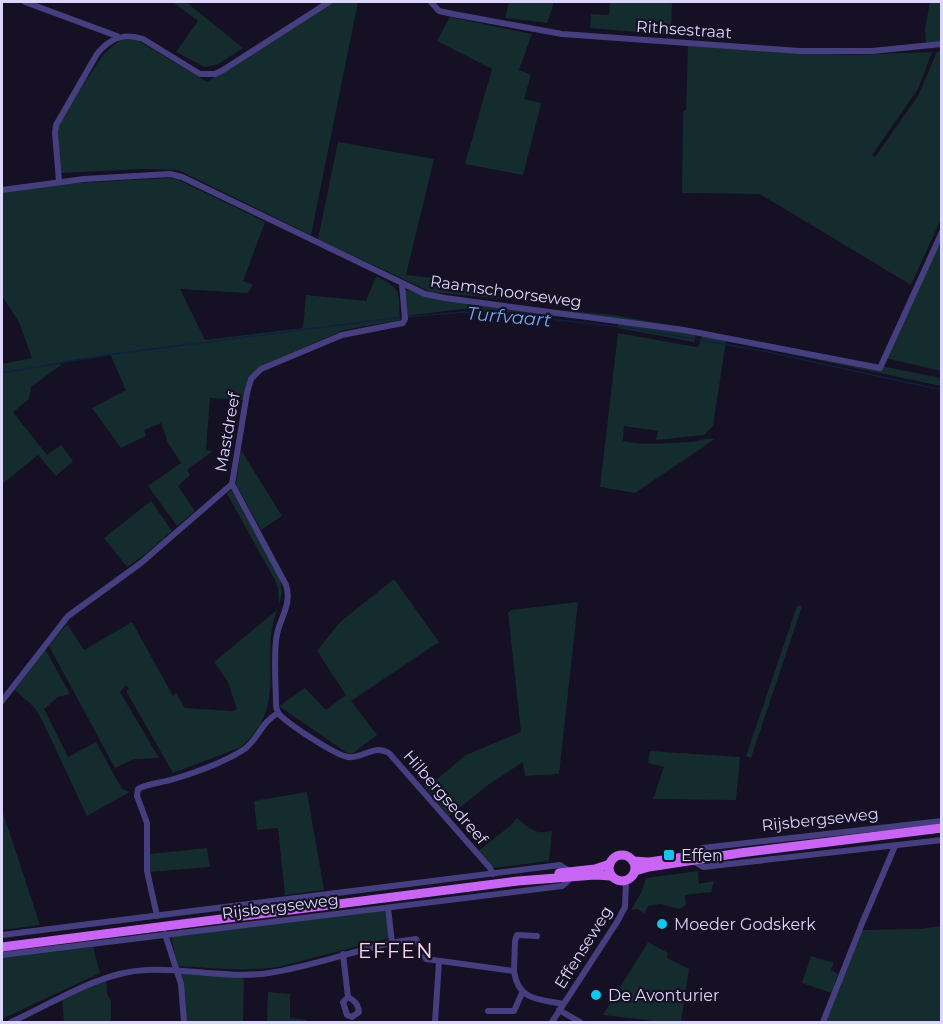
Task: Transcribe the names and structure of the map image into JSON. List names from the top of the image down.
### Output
{
  "streets": {
    "main road": ["Rijsbergseweg"],
    "street": [
      "Rithsestraat",
      "Raamschoorseweg",
      "Mastdreef",
      "Hilbergsedreef",
      "Effenseweg"
    ]
  },
  "crossings": [
    ["Raamschoorseweg", "Mastdreef"],
    ["Hilbergsedreef", "Rijsbergseweg"],
    ["Rijsbergseweg", "Effenseweg"]
  ],
  "districts": ["EFFEN"],
  "water": ["Turfvaart"],
  "places": {
    "transit": ["Effen"],
    "other": ["Moeder Godskerk", "De Avonturier"]
  }
}
